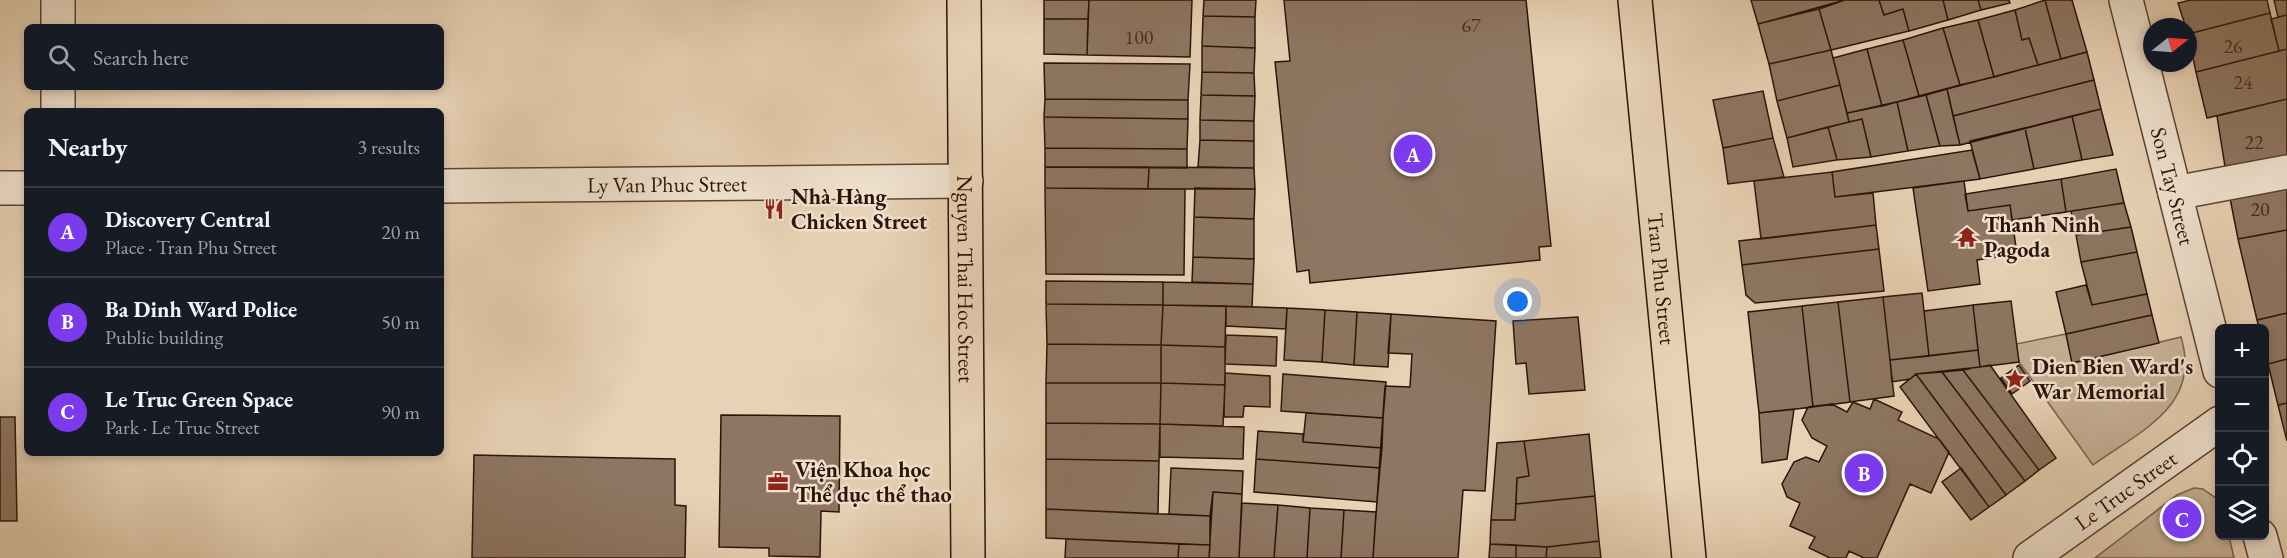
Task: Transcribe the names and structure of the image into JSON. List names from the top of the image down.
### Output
{
  "streets": {
    "main road": ["Nguyen Thai Hoc Street", "Tran Phu Street"],
    "street": ["Ly Van Phuc Street", "Son Tay Street", "Le Truc Street"]
  },
  "crossings": [
    ["Ly Van Phuc Street", "Nguyen Thai Hoc Street"]
  ],
  "places": {
    "restaurant": ["Nhà Hàng Chicken Street"],
    "temple": ["Thanh Ninh Pagoda"],
    "place": ["Dien Bien Ward's War Memorial"],
    "office": ["Viện Khoa học Thể dục thể thao"]
  },
  "house_numbers": [
    "67",
    "100",
    "26",
    "24",
    "22",
    "20"
  ],
  "north": "right",
  "page": {
    "search": "Search here",
    "heading": ["Nearby", "3 results"],
    "pins": ["A", "B", "C"],
    "list": [
      {
        "mark": "A",
        "name": "Discovery Central",
        "note": "Place · Tran Phu Street",
        "value": "20 m"
      },
      {
        "mark": "B",
        "name": "Ba Dinh Ward Police",
        "note": "Public building",
        "value": "50 m"
      },
      {
        "mark": "C",
        "name": "Le Truc Green Space",
        "note": "Park · Le Truc Street",
        "value": "90 m"
      }
    ],
    "map_buttons": ["+", "−"]
  }
}
